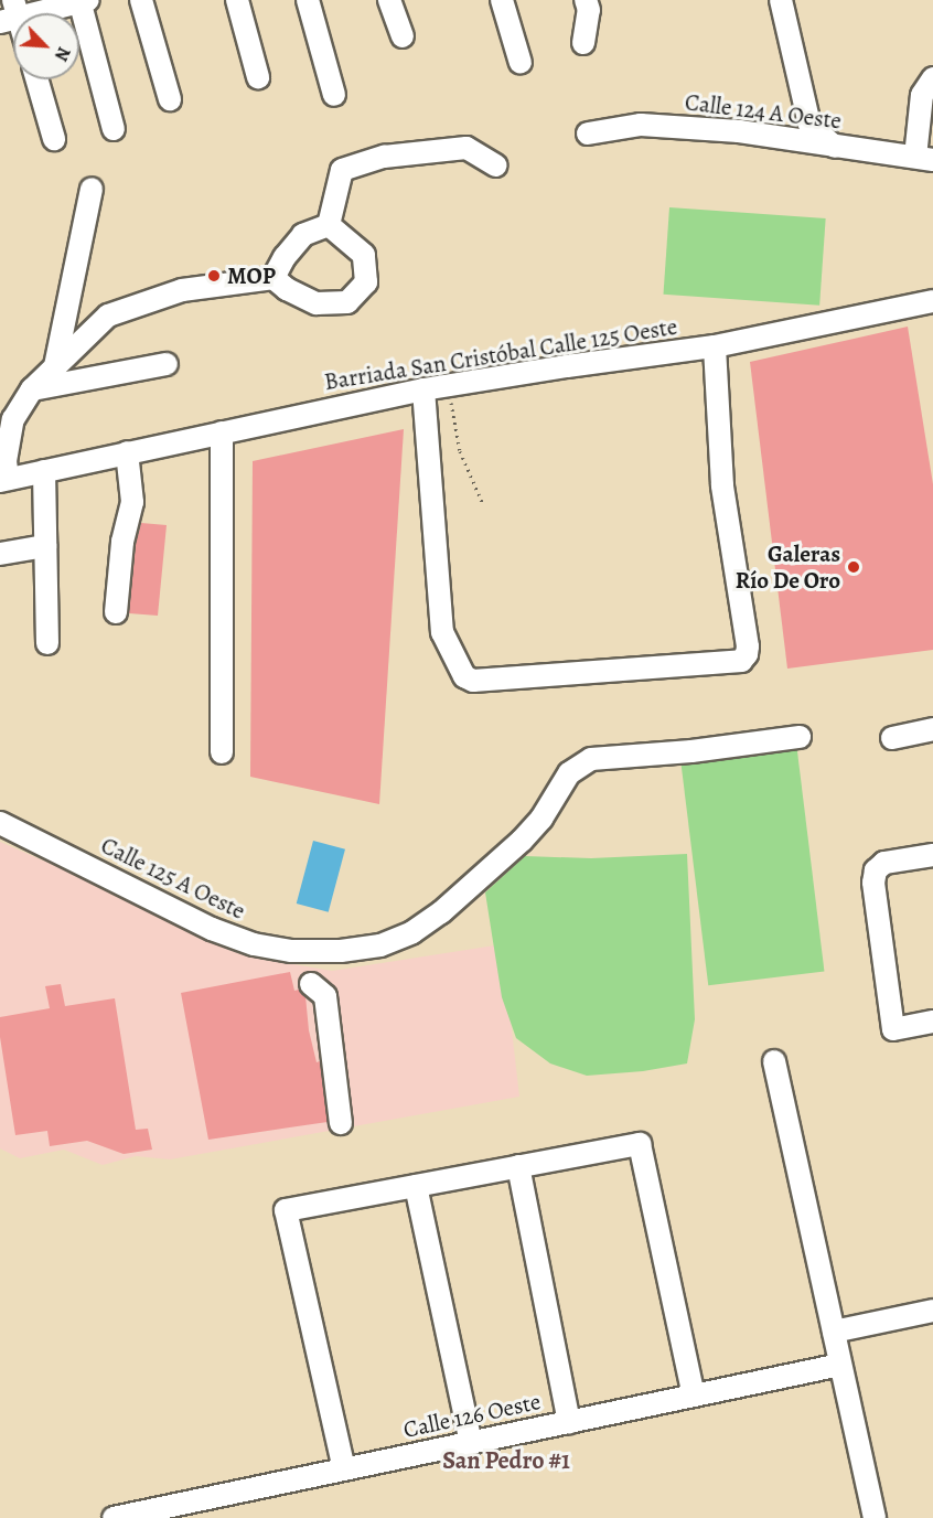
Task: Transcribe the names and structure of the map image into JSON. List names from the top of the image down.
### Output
{
  "streets": {
    "street": [
      "Calle 124 A Oeste",
      "Barriada San Cristóbal Calle 125 Oeste",
      "Calle 125 A Oeste",
      "Calle 126 Oeste"
    ]
  },
  "districts": ["San Pedro #1"],
  "places": ["MOP", "Galeras Río De Oro"],
  "north": "bottom right"
}
